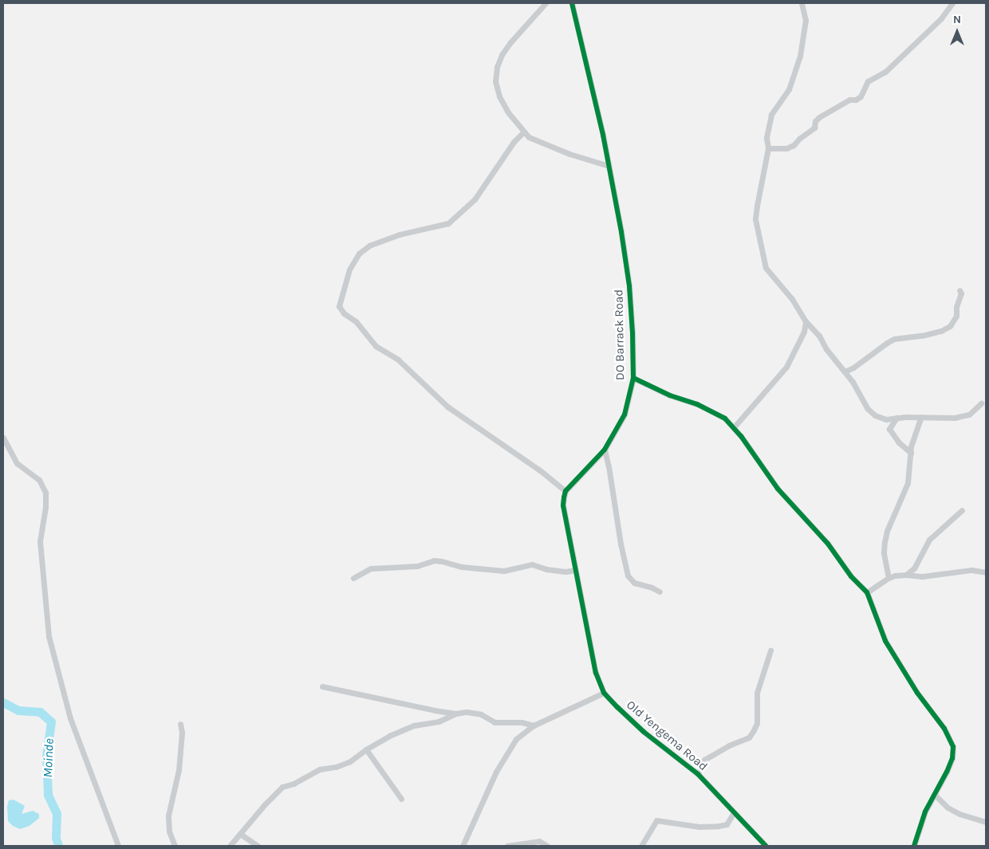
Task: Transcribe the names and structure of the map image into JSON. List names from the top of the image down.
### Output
{
  "streets": {
    "street": ["DO Barrack Road", "Old Yengema Road"]
  },
  "water": ["Moinde"],
  "north": "top"
}
